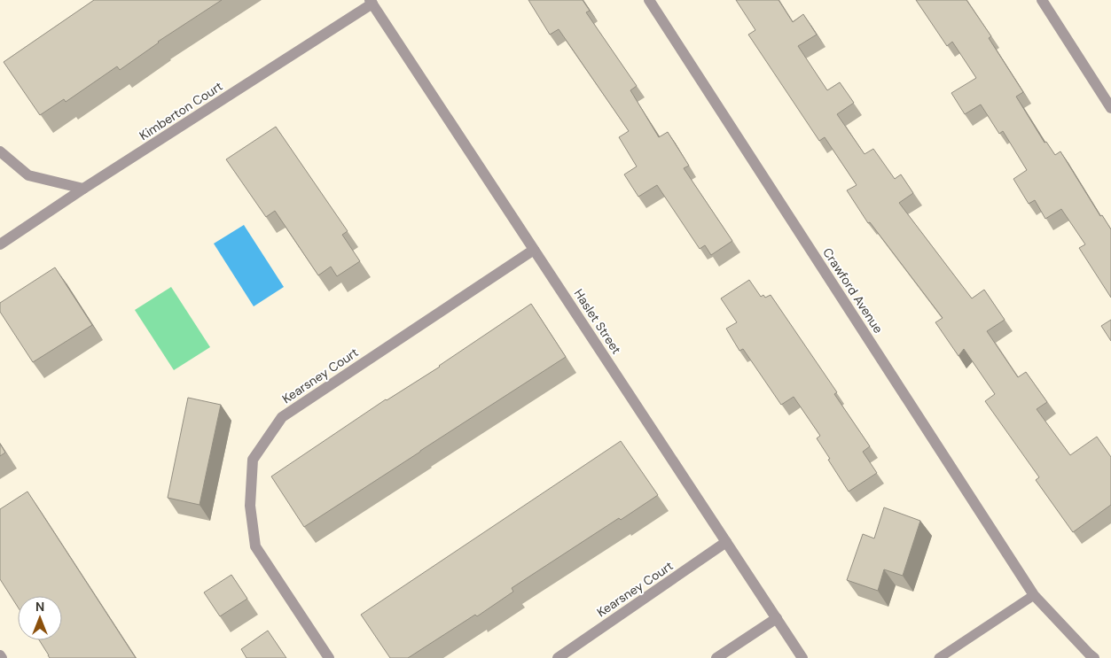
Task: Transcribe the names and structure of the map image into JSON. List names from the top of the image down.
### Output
{
  "streets": {
    "street": [
      "Kimberton Court",
      "Crawford Avenue",
      "Haslet Street",
      "Kearsney Court"
    ]
  },
  "crossings": [
    ["Kimberton Court", "Haslet Street"],
    ["Haslet Street", "Kearsney Court"]
  ],
  "north": "top"
}
